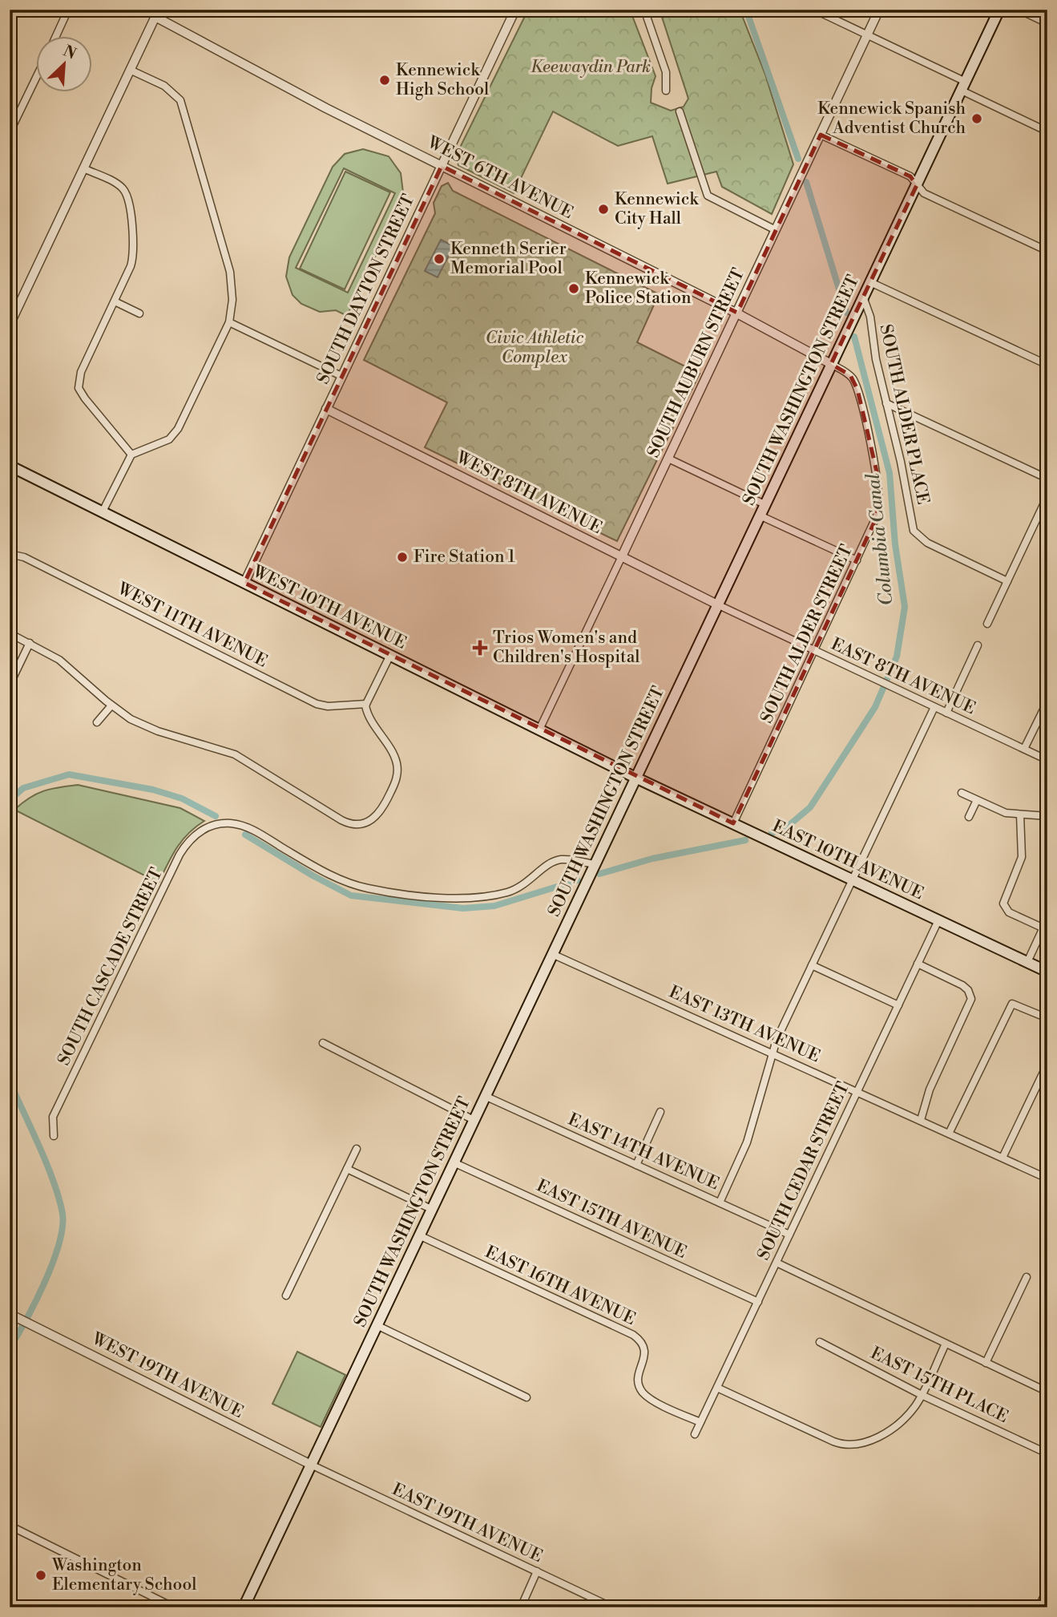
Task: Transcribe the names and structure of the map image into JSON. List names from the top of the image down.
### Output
{
  "streets": {
    "main road": ["SOUTH WASHINGTON STREET", "WEST 10TH AVENUE", "EAST 10TH AVENUE"],
    "street": [
      "WEST 6TH AVENUE",
      "SOUTH DAYTON STREET",
      "SOUTH AUBURN STREET",
      "SOUTH ALDER PLACE",
      "WEST 8TH AVENUE",
      "WEST 11TH AVENUE",
      "SOUTH ALDER STREET",
      "EAST 8TH AVENUE",
      "SOUTH CASCADE STREET",
      "EAST 13TH AVENUE",
      "EAST 14TH AVENUE",
      "SOUTH CEDAR STREET",
      "EAST 15TH AVENUE",
      "EAST 16TH AVENUE",
      "WEST 19TH AVENUE",
      "EAST 15TH PLACE",
      "EAST 19TH AVENUE"
    ]
  },
  "crossings": [
    ["WEST 6TH AVENUE", "SOUTH DAYTON STREET"],
    ["WEST 6TH AVENUE", "SOUTH AUBURN STREET"],
    ["WEST 6TH AVENUE", "SOUTH WASHINGTON STREET"],
    ["WEST 6TH AVENUE", "SOUTH ALDER STREET"],
    ["SOUTH DAYTON STREET", "WEST 8TH AVENUE"],
    ["SOUTH DAYTON STREET", "WEST 10TH AVENUE"],
    ["SOUTH AUBURN STREET", "WEST 8TH AVENUE"],
    ["SOUTH AUBURN STREET", "WEST 10TH AVENUE"],
    ["SOUTH WASHINGTON STREET", "SOUTH ALDER PLACE"],
    ["SOUTH WASHINGTON STREET", "WEST 8TH AVENUE"],
    ["SOUTH WASHINGTON STREET", "WEST 10TH AVENUE"],
    ["SOUTH WASHINGTON STREET", "SOUTH ALDER STREET"],
    ["SOUTH WASHINGTON STREET", "EAST 8TH AVENUE"],
    ["SOUTH WASHINGTON STREET", "EAST 10TH AVENUE"],
    ["SOUTH WASHINGTON STREET", "SOUTH CASCADE STREET"],
    ["SOUTH WASHINGTON STREET", "EAST 13TH AVENUE"],
    ["SOUTH WASHINGTON STREET", "EAST 14TH AVENUE"],
    ["SOUTH WASHINGTON STREET", "EAST 15TH AVENUE"],
    ["SOUTH WASHINGTON STREET", "EAST 16TH AVENUE"],
    ["SOUTH WASHINGTON STREET", "WEST 19TH AVENUE"],
    ["SOUTH WASHINGTON STREET", "EAST 19TH AVENUE"],
    ["WEST 8TH AVENUE", "EAST 8TH AVENUE"],
    ["WEST 10TH AVENUE", "EAST 10TH AVENUE"],
    ["SOUTH ALDER STREET", "EAST 8TH AVENUE"],
    ["SOUTH ALDER STREET", "EAST 10TH AVENUE"],
    ["EAST 10TH AVENUE", "SOUTH CEDAR STREET"],
    ["EAST 13TH AVENUE", "SOUTH CEDAR STREET"],
    ["EAST 14TH AVENUE", "SOUTH CEDAR STREET"],
    ["SOUTH CEDAR STREET", "EAST 15TH AVENUE"],
    ["SOUTH CEDAR STREET", "EAST 16TH AVENUE"],
    ["WEST 19TH AVENUE", "EAST 19TH AVENUE"]
  ],
  "water": ["Columbia Canal"],
  "parks": ["Keewaydin Park", "Civic Athletic Complex"],
  "places": {
    "other": [
      "Kennewick High School",
      "Kennewick Spanish Adventist Church",
      "Kennewick City Hall",
      "Kenneth Serier Memorial Pool",
      "Kennewick Police Station",
      "Fire Station 1",
      "Washington Elementary School"
    ],
    "health": ["Trios Women's and Children's Hospital"]
  },
  "north": "top right"
}
